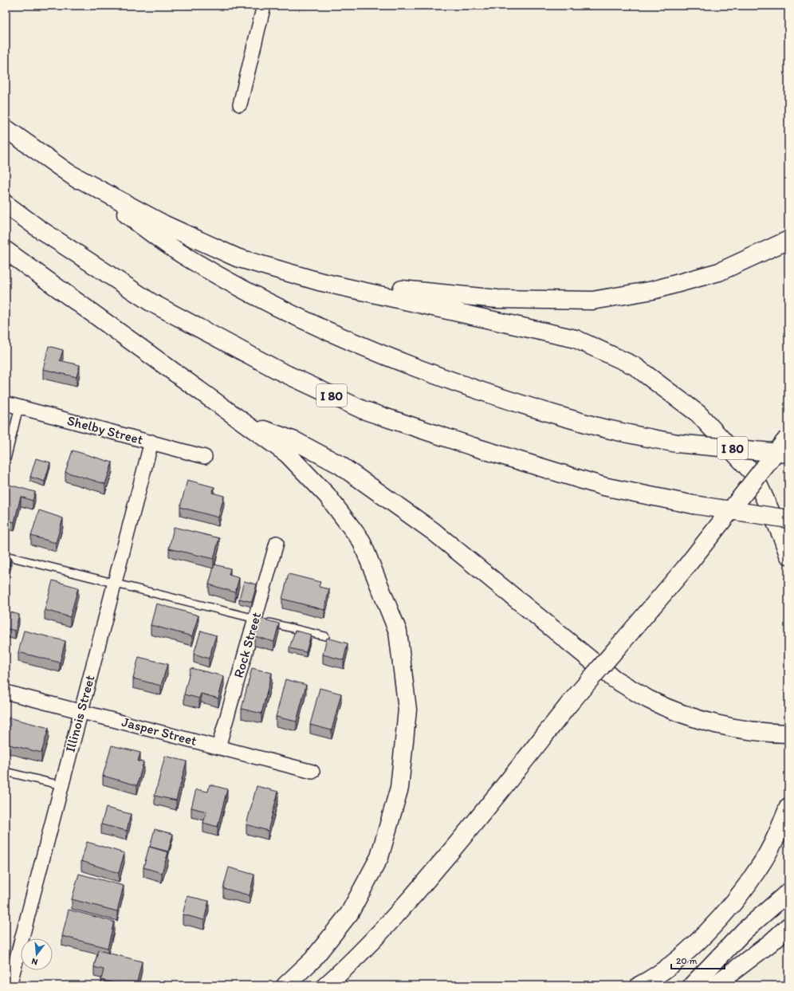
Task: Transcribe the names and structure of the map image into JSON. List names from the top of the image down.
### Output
{
  "streets": {
    "main road": ["I 80"],
    "street": [
      "Shelby Street",
      "Rock Street",
      "Illinois Street",
      "Jasper Street"
    ]
  },
  "crossings": [
    ["Shelby Street", "Illinois Street"],
    ["Rock Street", "Jasper Street"],
    ["Illinois Street", "Jasper Street"]
  ],
  "scale_bar": "20 m",
  "north": "bottom"
}
